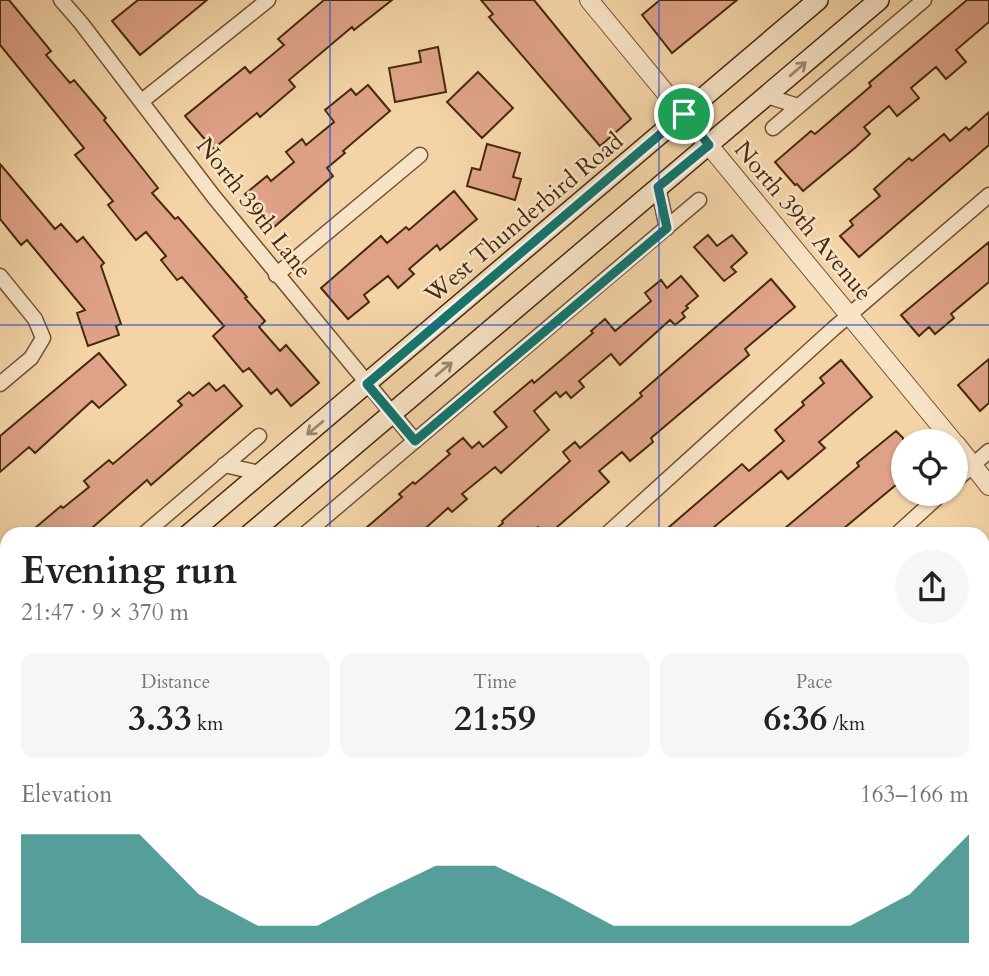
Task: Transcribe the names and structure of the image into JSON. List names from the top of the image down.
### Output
{
  "streets": {
    "main road": ["West Thunderbird Road"],
    "street": ["North 39th Lane", "North 39th Avenue"]
  },
  "crossings": [
    ["North 39th Lane", "West Thunderbird Road"],
    ["West Thunderbird Road", "North 39th Avenue"]
  ],
  "page": {
    "heading": ["Evening run", "21:47 · 9 × 370 m"],
    "stats": [
      ["Distance", "3.33 km"],
      ["Time", "21:59"],
      ["Pace", "6:36 /km"]
    ],
    "chart": ["Elevation", "163–166 m"]
  }
}
